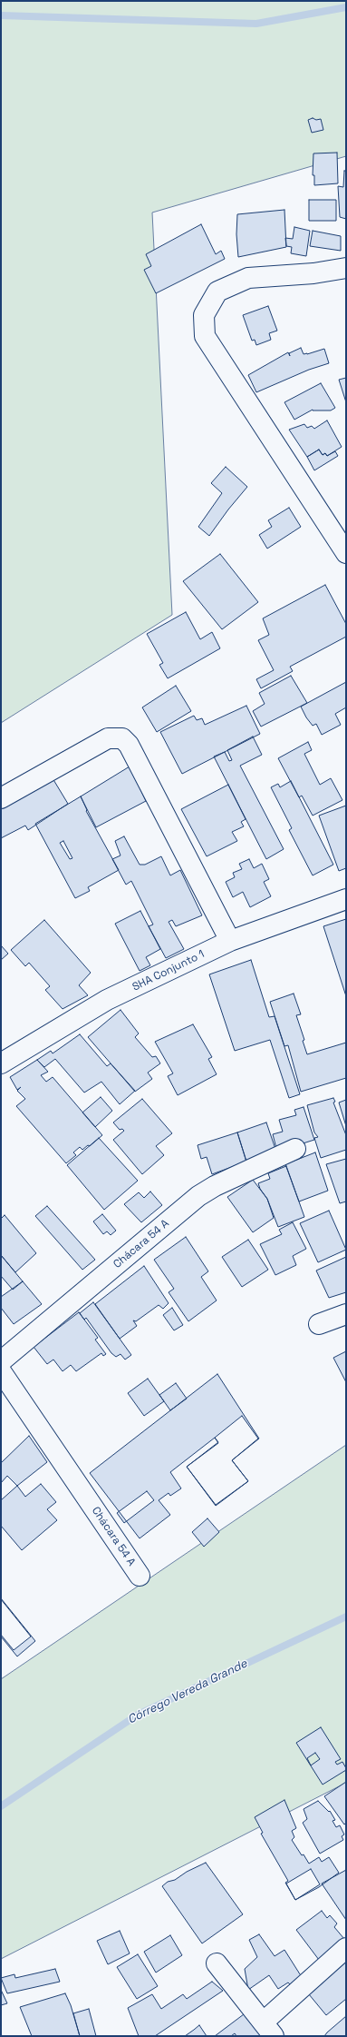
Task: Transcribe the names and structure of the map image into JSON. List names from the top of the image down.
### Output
{
  "streets": {
    "street": ["SHA Conjunto 1", "Chácara 54 A"]
  },
  "water": ["Córrego Vereda Grande"]
}
